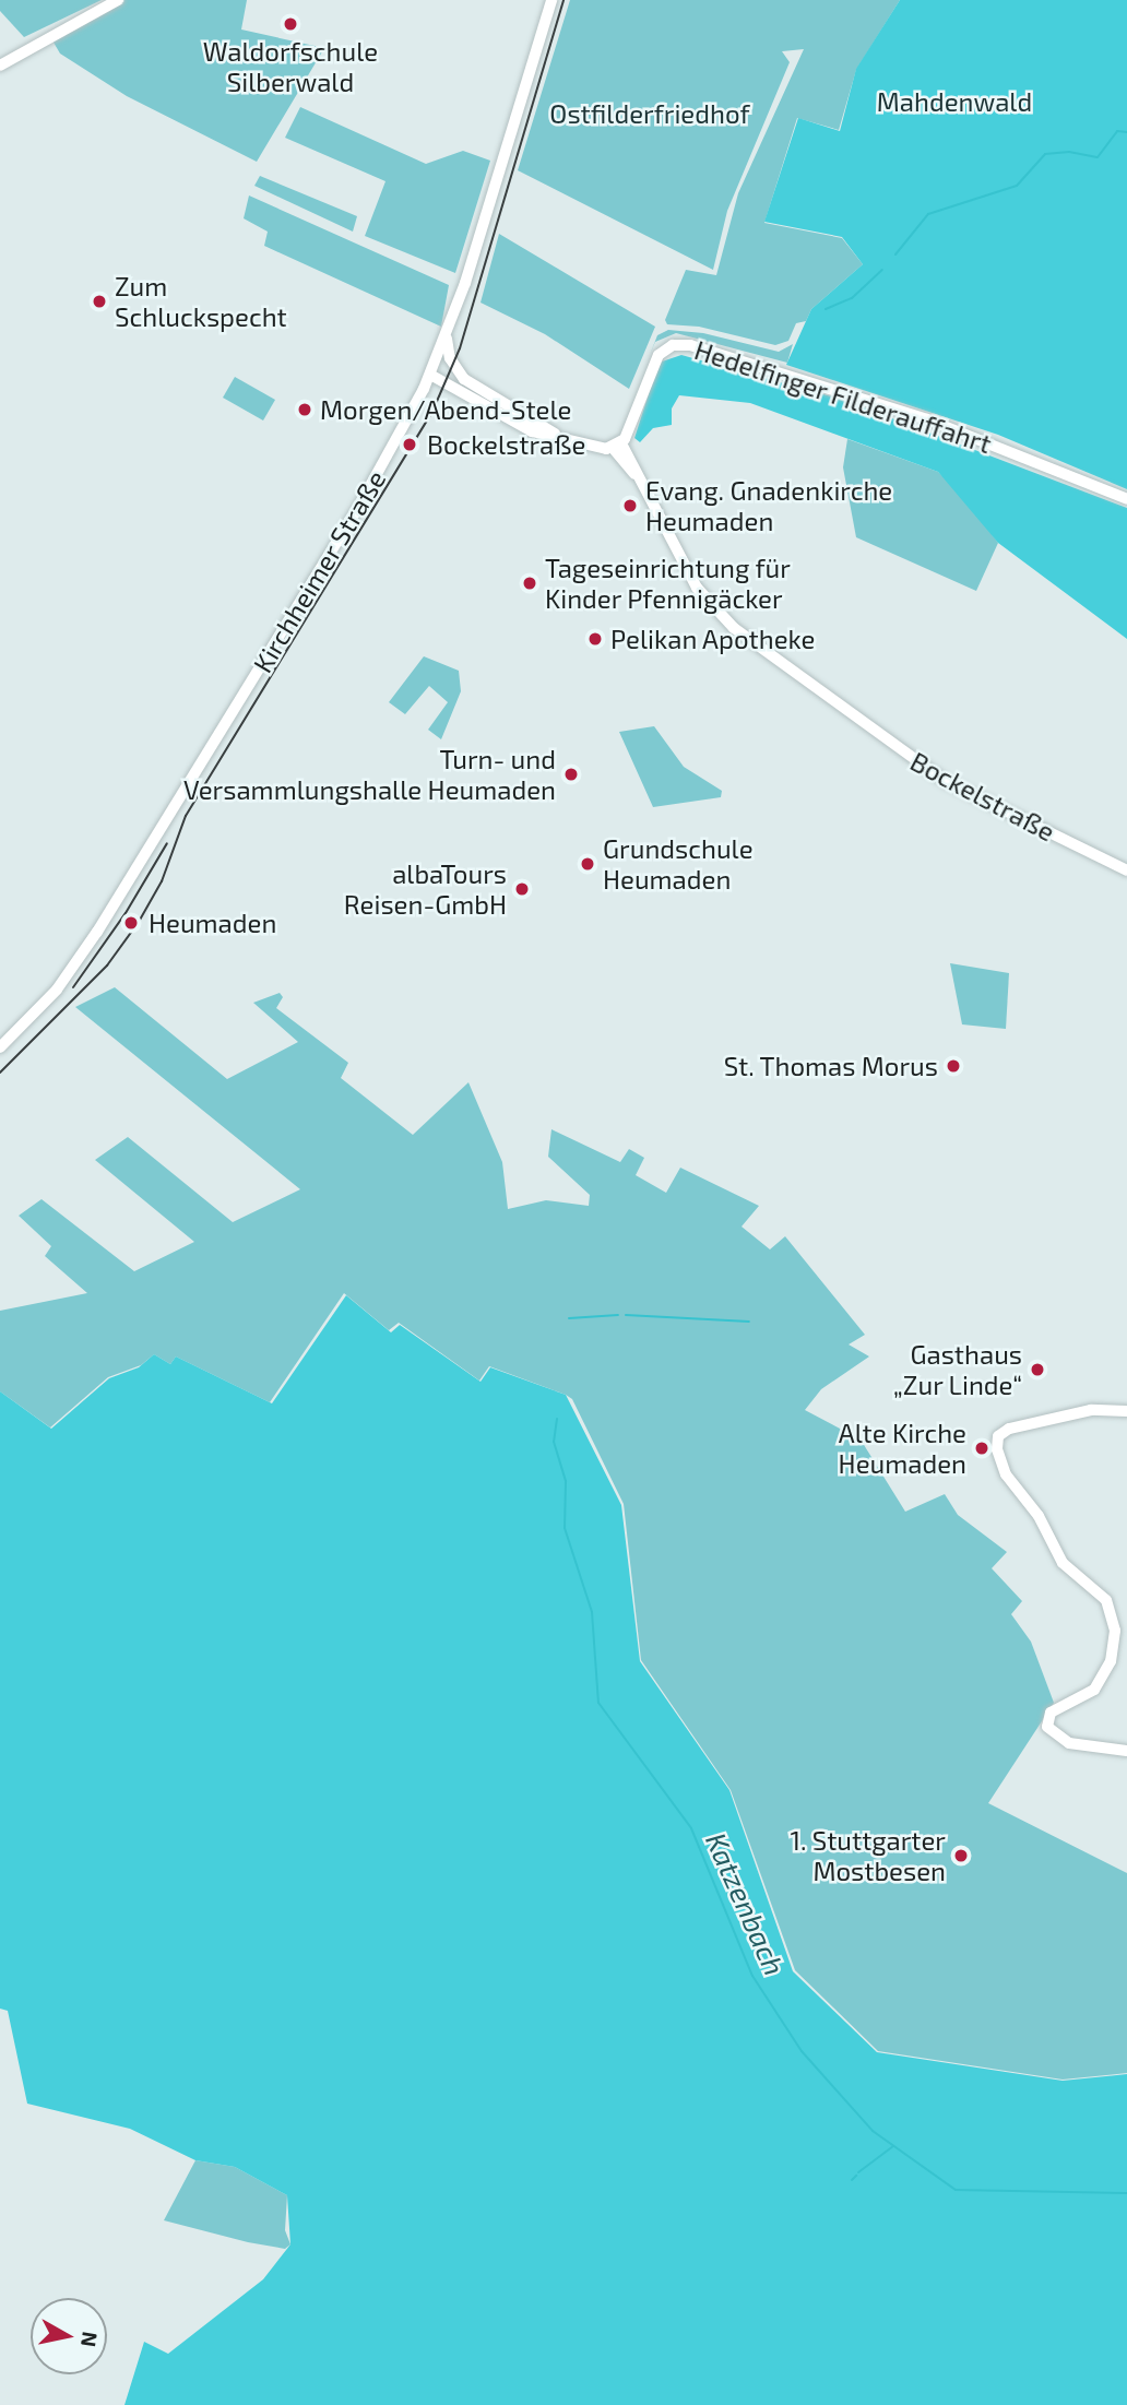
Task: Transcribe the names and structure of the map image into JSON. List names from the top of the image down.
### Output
{
  "streets": {
    "main road": ["Hedelfinger Filderauffahrt", "Kirchheimer Straße", "Bockelstraße"]
  },
  "crossings": [
    ["Hedelfinger Filderauffahrt", "Bockelstraße"]
  ],
  "water": ["Katzenbach"],
  "parks": ["Mahdenwald", "Ostfilderfriedhof"],
  "places": [
    "Waldorfschule Silberwald",
    "Zum Schluckspecht",
    "Morgen/Abend-Stele",
    "Bockelstraße",
    "Evang. Gnadenkirche Heumaden",
    "Tageseinrichtung für Kinder Pfennigäcker",
    "Pelikan Apotheke",
    "Turn- und Versammlungshalle Heumaden",
    "Grundschule Heumaden",
    "albaTours Reisen-GmbH",
    "Heumaden",
    "St. Thomas Morus",
    "Gasthaus „Zur Linde“",
    "Alte Kirche Heumaden",
    "1. Stuttgarter Mostbesen"
  ],
  "north": "right"
}
